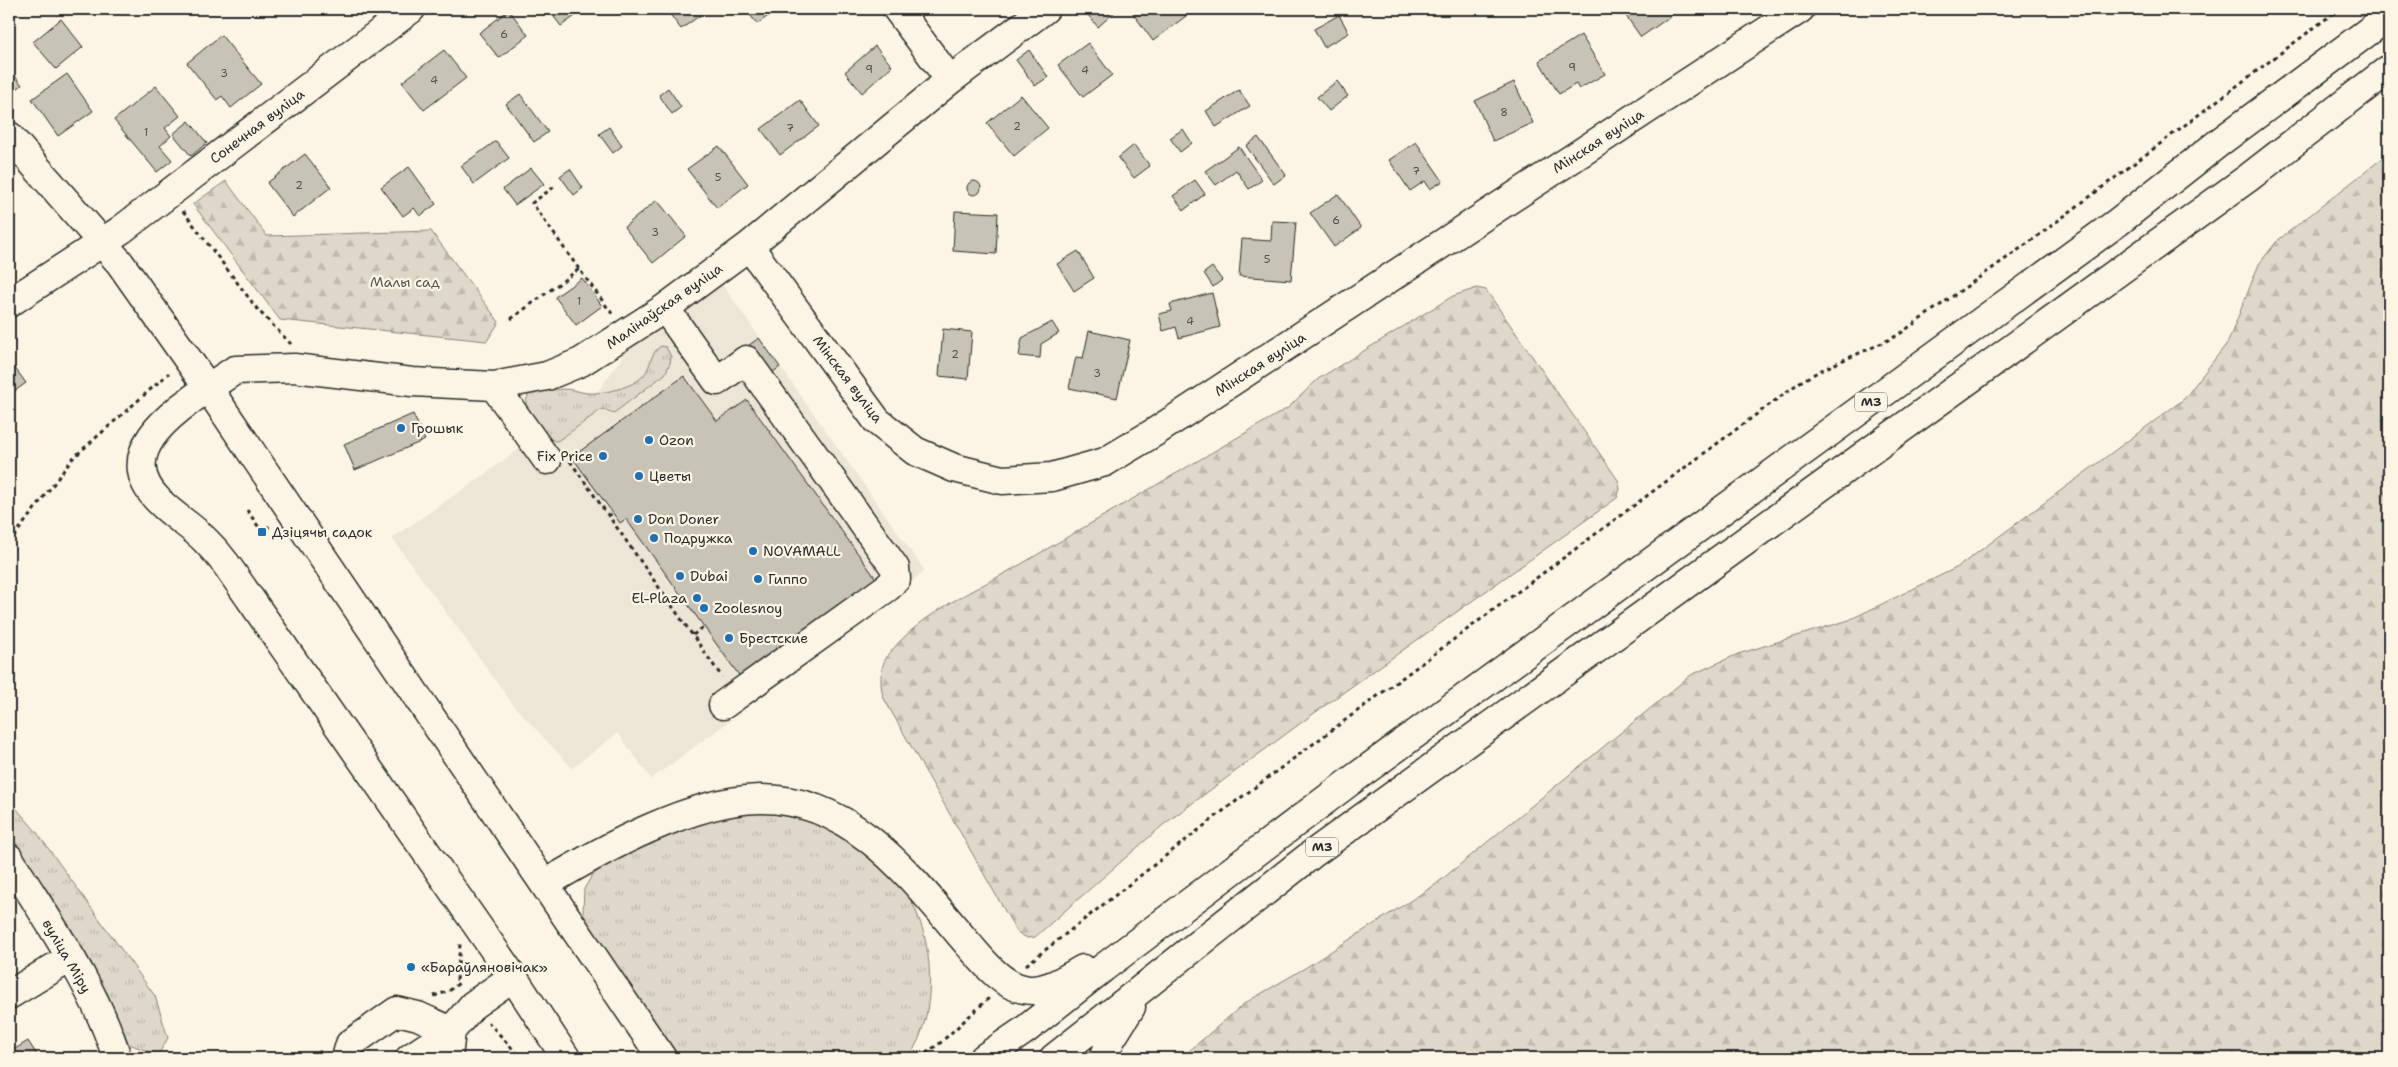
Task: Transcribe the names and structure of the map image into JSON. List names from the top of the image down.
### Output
{
  "streets": {
    "main road": [
      "Сонечная вуліца",
      "Мінская вуліца",
      "Малінаўская вуліца",
      "М3",
      "вуліца Міру"
    ]
  },
  "crossings": [
    ["Мінская вуліца", "Малінаўская вуліца"]
  ],
  "parks": ["Малы сад"],
  "places": {
    "other": [
      "Грошык",
      "Ozon",
      "Fix Price",
      "Цветы",
      "Don Doner",
      "Подружка",
      "NOVAMALL",
      "Dubai",
      "Гиппо",
      "El-Plaza",
      "Zoolesnoy",
      "Брестские",
      "«Бараўляновічак»"
    ],
    "transit": ["Дзіцячы садок"]
  },
  "house_numbers": [
    "6",
    "9",
    "9",
    "4",
    "3",
    "4",
    "8",
    "2",
    "7",
    "1",
    "7",
    "5",
    "2",
    "6",
    "3",
    "5",
    "1",
    "4",
    "2",
    "3"
  ]
}
